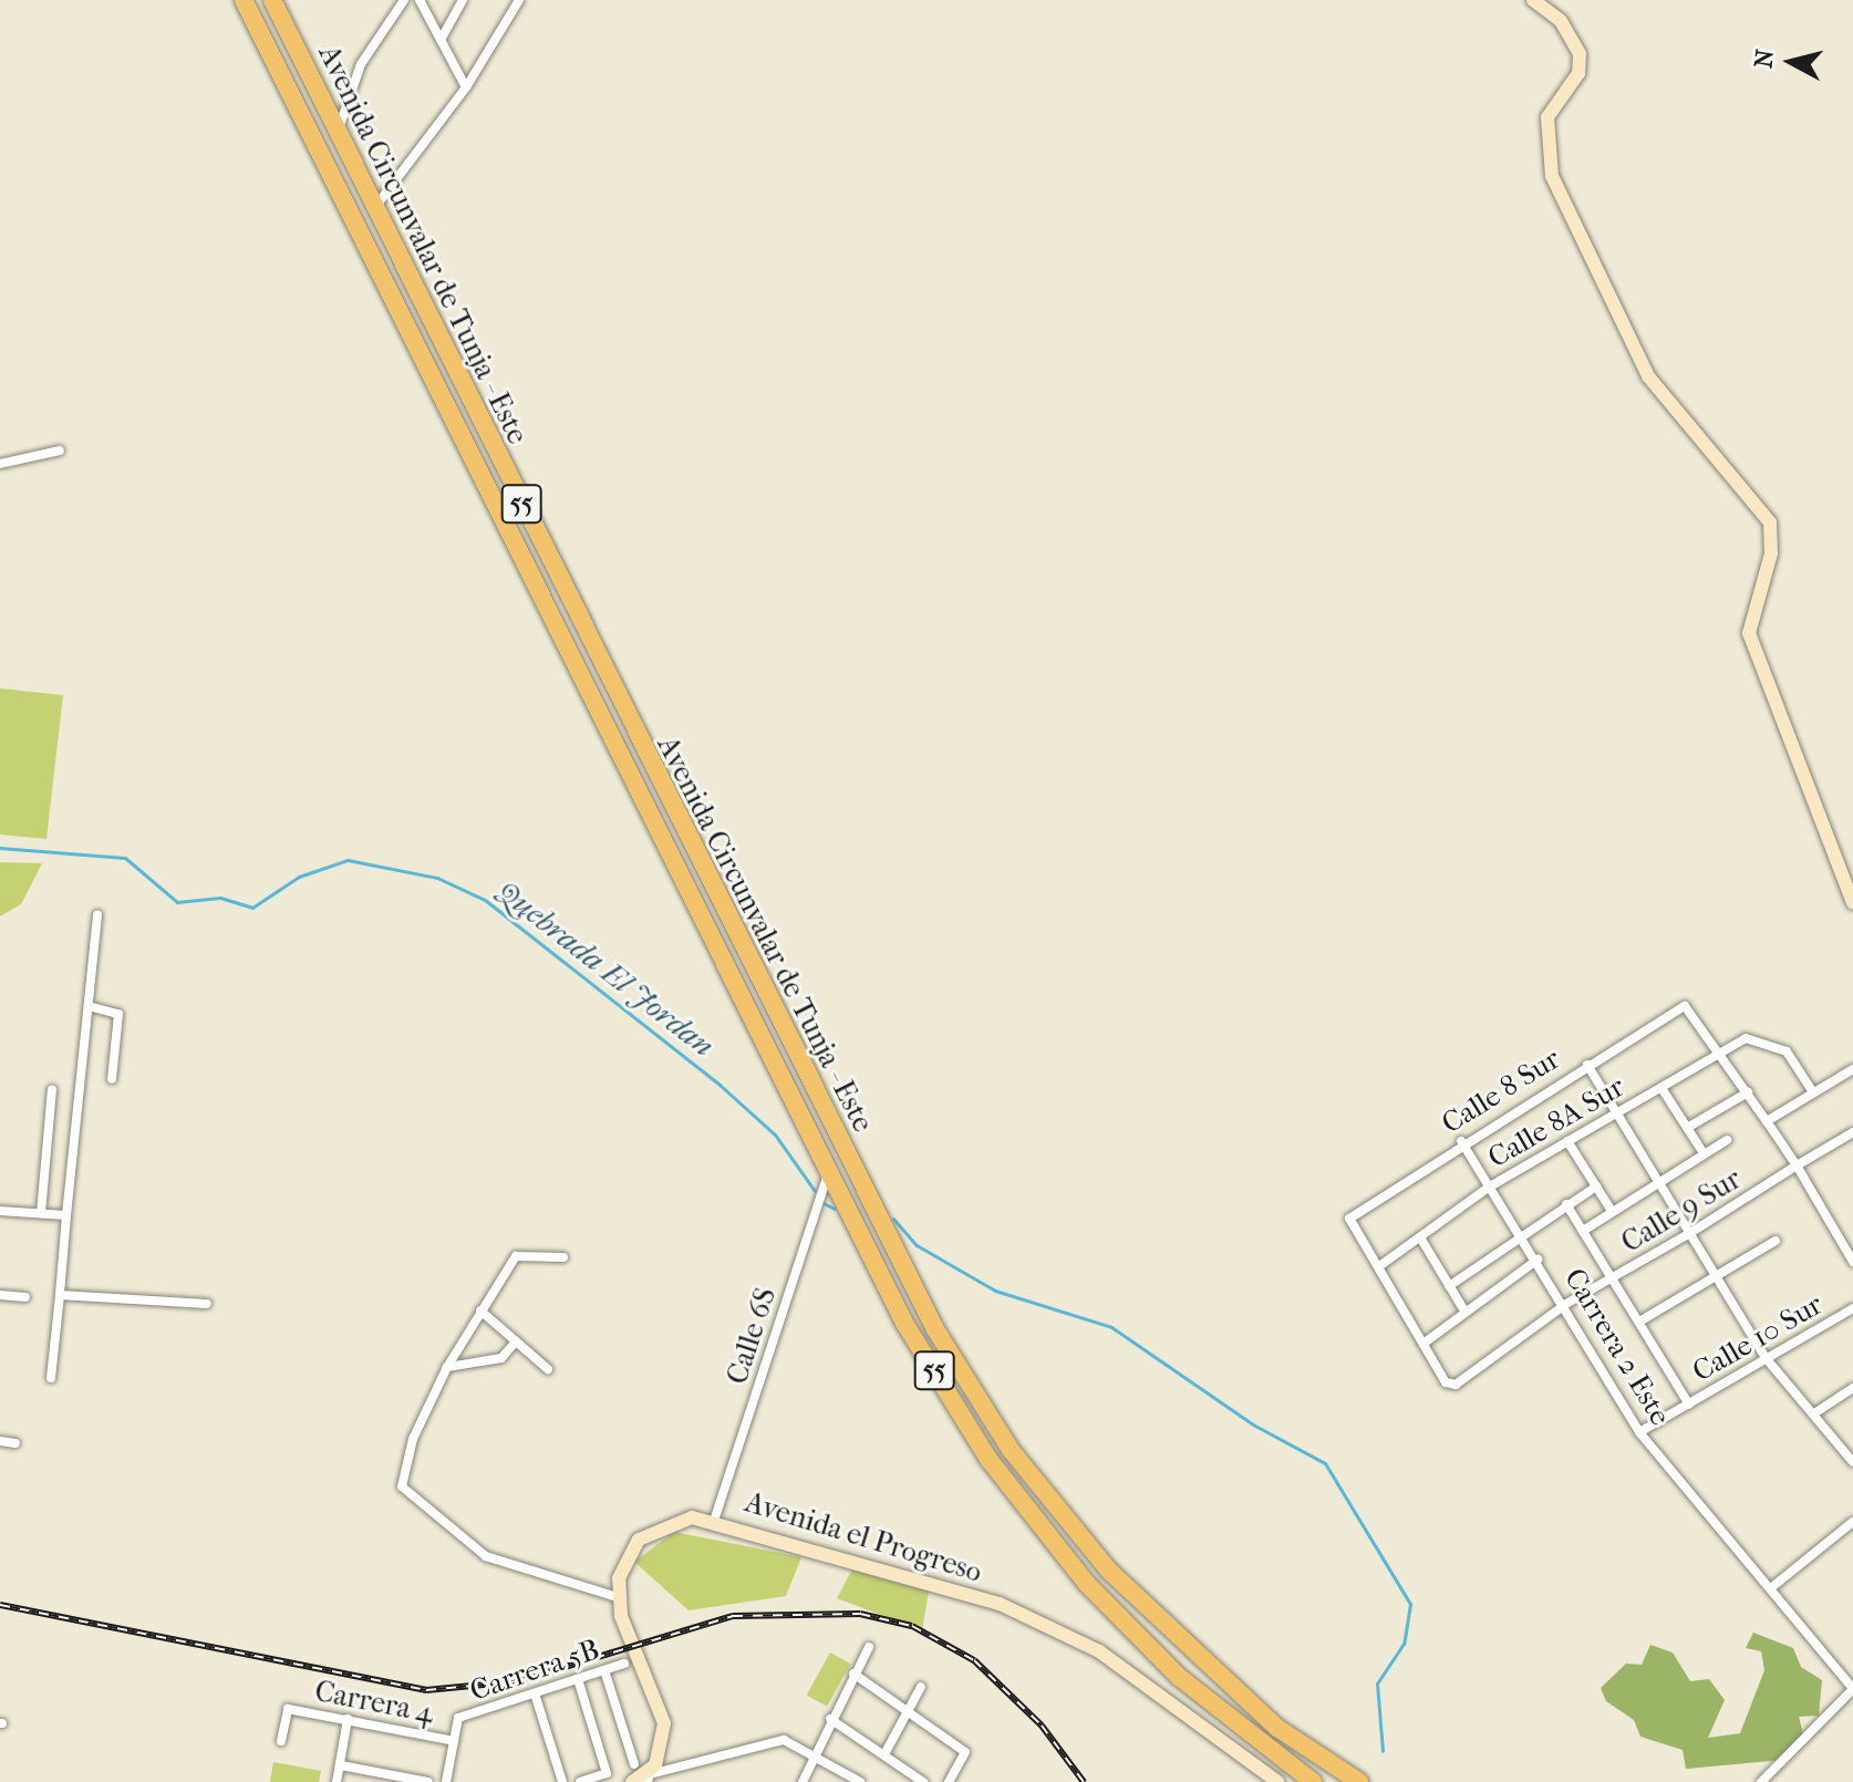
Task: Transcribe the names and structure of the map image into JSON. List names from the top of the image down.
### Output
{
  "streets": {
    "highway": ["Avenida Circunvalar de Tunja - Este", "55"],
    "main road": ["Avenida el Progreso"],
    "street": [
      "Calle 8 Sur",
      "Calle 8A Sur",
      "Calle 9 Sur",
      "Calle 6S",
      "Calle 10 Sur",
      "Carrera 2 Este",
      "Carrera 5B",
      "Carrera 4"
    ]
  },
  "crossings": [
    ["Avenida Circunvalar de Tunja - Este", "Calle 6S"],
    ["Calle 8 Sur", "Calle 8A Sur"],
    ["Calle 8 Sur", "Carrera 2 Este"],
    ["Calle 8A Sur", "Carrera 2 Este"],
    ["Calle 9 Sur", "Carrera 2 Este"],
    ["Calle 6S", "Avenida el Progreso"],
    ["Calle 10 Sur", "Carrera 2 Este"],
    ["Carrera 5B", "Carrera 4"]
  ],
  "water": ["Quebrada El Jordan"],
  "north": "left"
}
